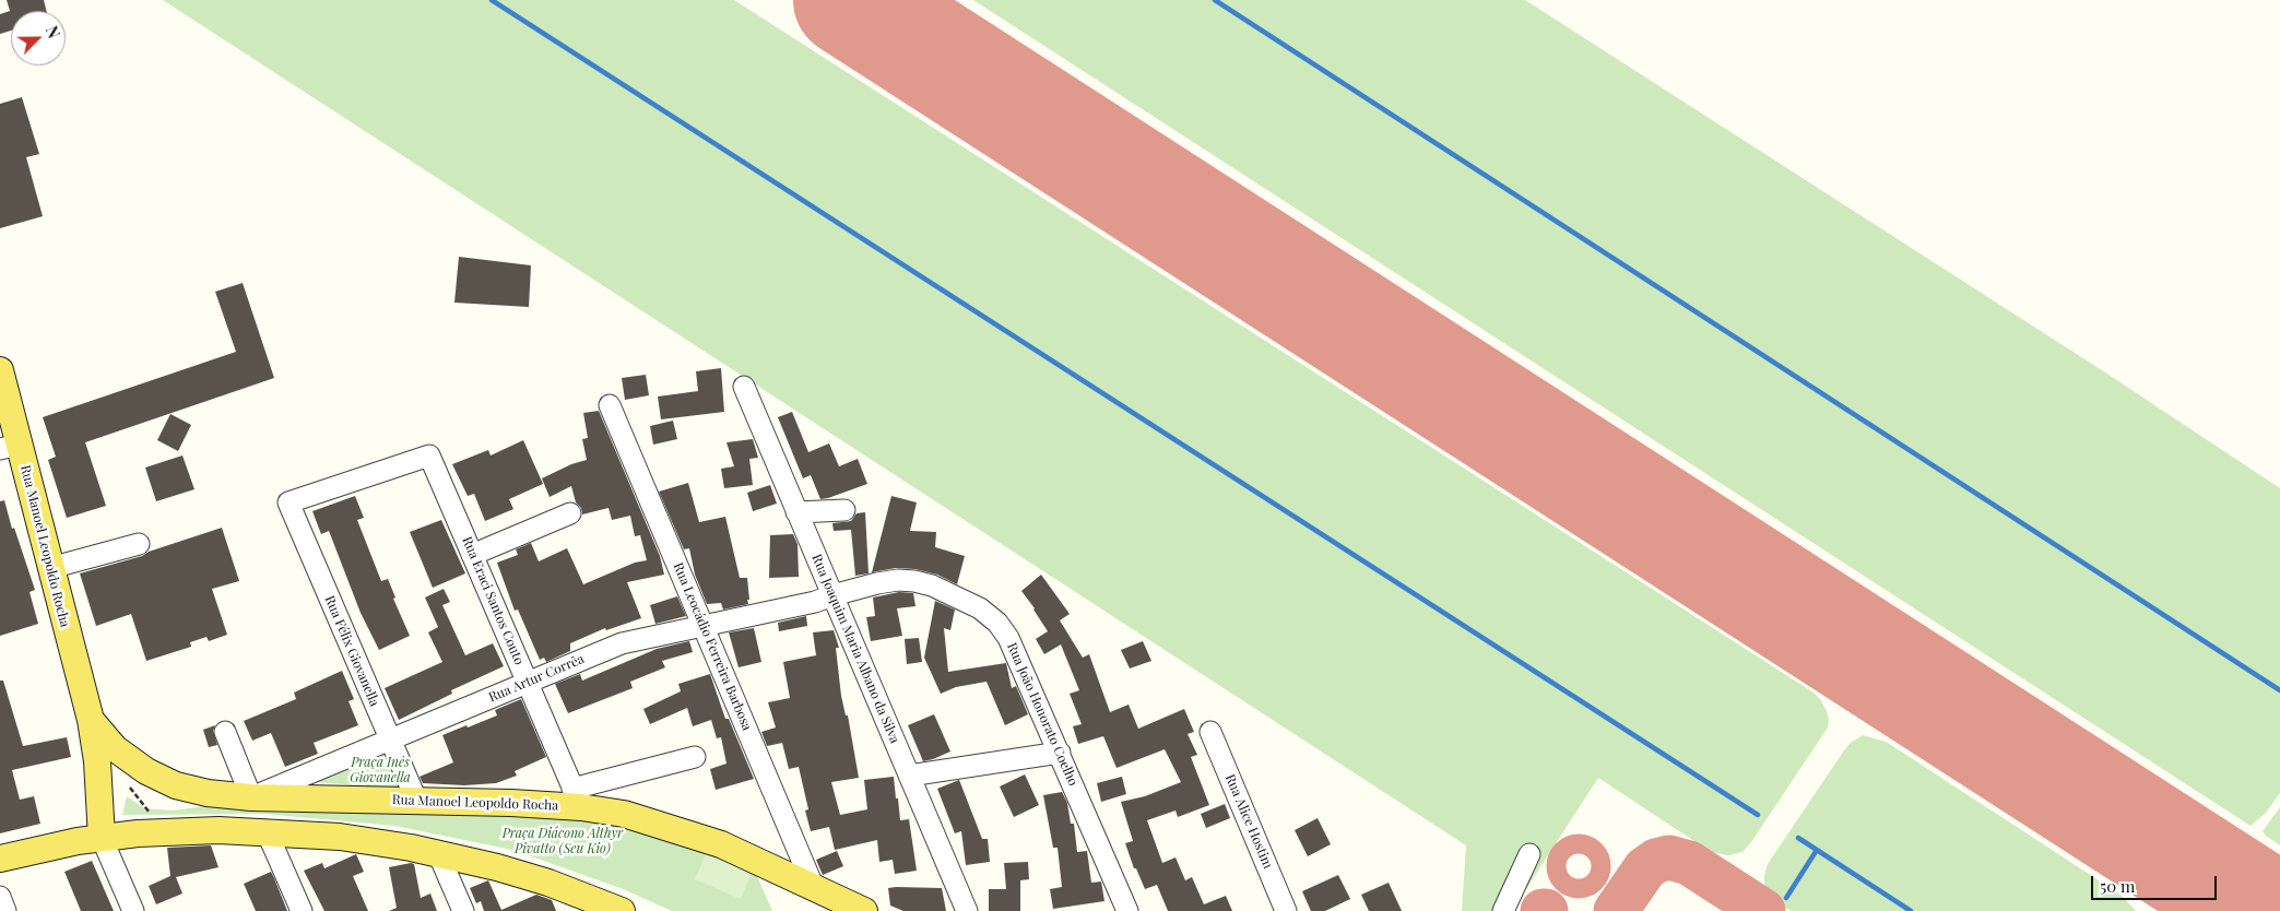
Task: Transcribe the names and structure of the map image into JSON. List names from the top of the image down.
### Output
{
  "streets": {
    "main road": ["Rua Manoel Leopoldo Rocha"],
    "street": [
      "Rua Eraci Santos Couto",
      "Rua Leocádio Ferreira Barbosa",
      "Rua Joaquim Maria Albano da Silva",
      "Rua Félix Giovanella",
      "Rua Artur Corrêa",
      "Rua João Honorato Coelho",
      "Rua Alice Hostim"
    ]
  },
  "crossings": [
    ["Rua Manoel Leopoldo Rocha", "Rua Eraci Santos Couto"],
    ["Rua Manoel Leopoldo Rocha", "Rua Leocádio Ferreira Barbosa"],
    ["Rua Manoel Leopoldo Rocha", "Rua Félix Giovanella"],
    ["Rua Manoel Leopoldo Rocha", "Rua Artur Corrêa"],
    ["Rua Eraci Santos Couto", "Rua Félix Giovanella"],
    ["Rua Eraci Santos Couto", "Rua Artur Corrêa"],
    ["Rua Leocádio Ferreira Barbosa", "Rua Artur Corrêa"],
    ["Rua Joaquim Maria Albano da Silva", "Rua Artur Corrêa"],
    ["Rua Joaquim Maria Albano da Silva", "Rua João Honorato Coelho"],
    ["Rua Félix Giovanella", "Rua Artur Corrêa"],
    ["Rua Artur Corrêa", "Rua João Honorato Coelho"]
  ],
  "parks": ["Praça Inês Giovanella", "Praça Diácono Althyr Pivatto (Seu Kio)"],
  "scale_bar": "50 m",
  "north": "top right"
}
